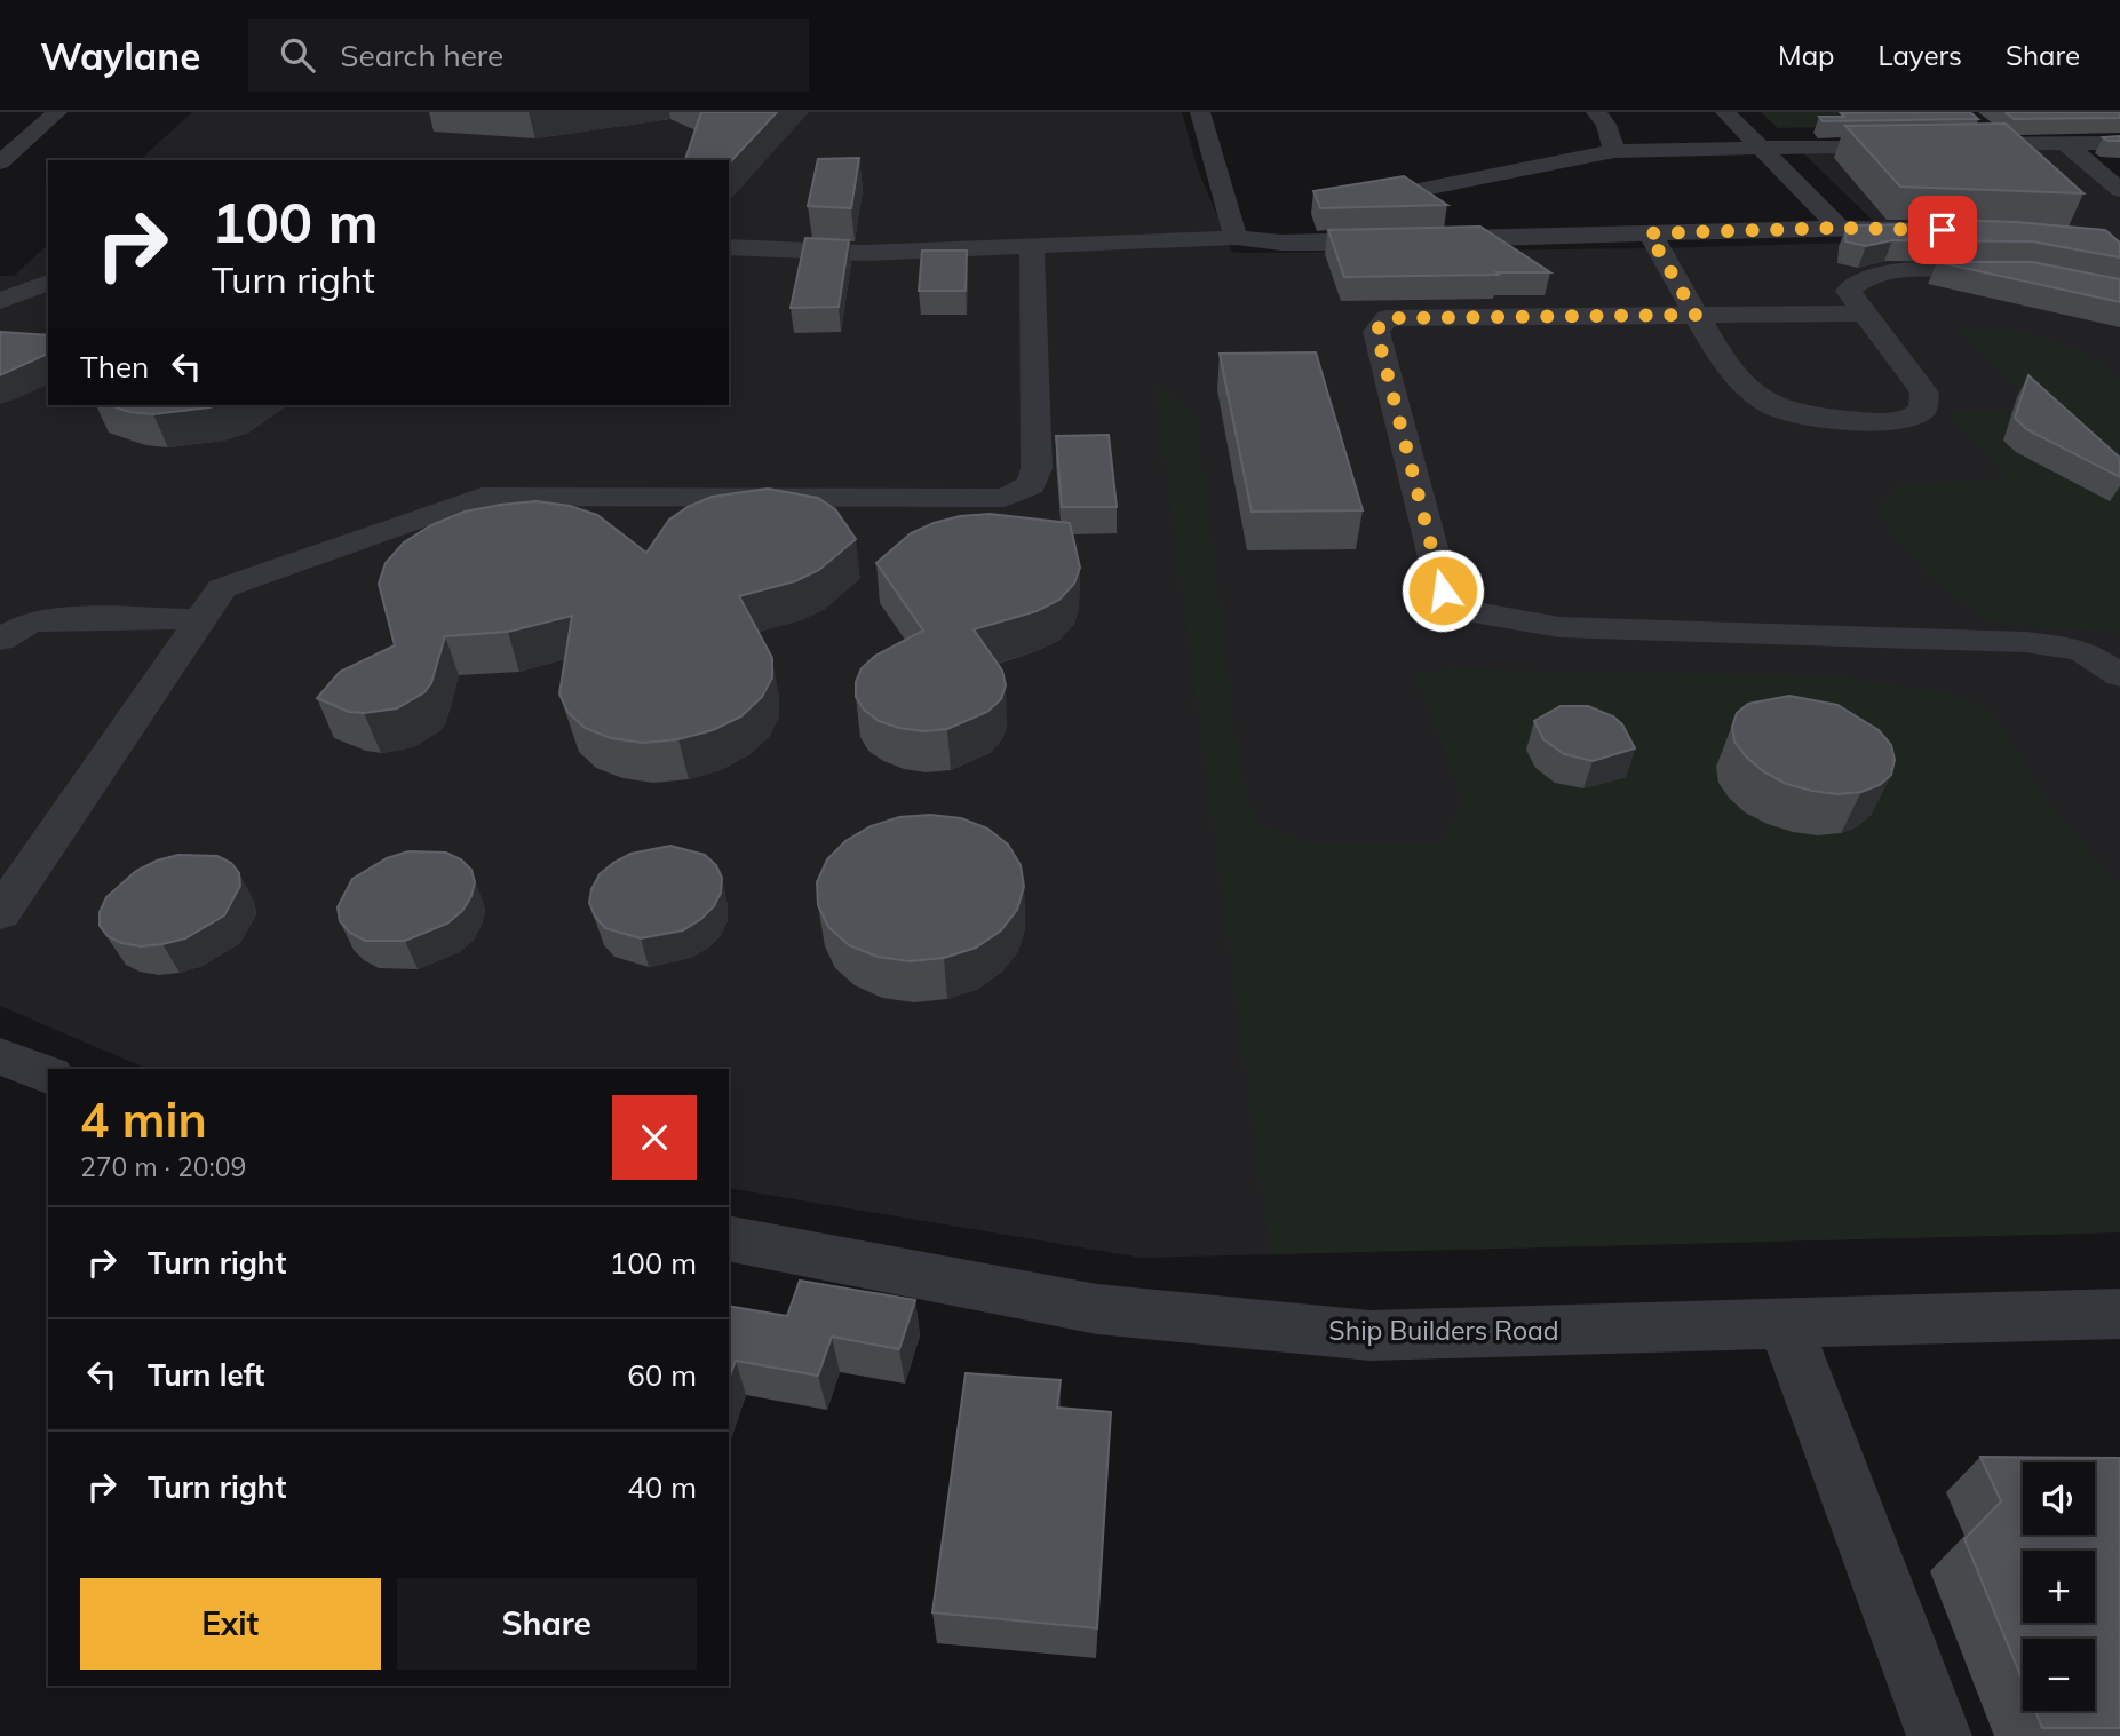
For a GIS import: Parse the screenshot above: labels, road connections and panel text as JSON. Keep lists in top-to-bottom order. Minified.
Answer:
{"streets":{"street":["Ship Builders Road"]},"page":{"header":"Waylane","search":"Search here","nav":["Map","Layers","Share"],"turn":["100 m","Turn right"],"then":"Then","heading":["4 min","270 m · 20:09"],"list":[{"name":"Turn right","value":"100 m"},{"name":"Turn left","value":"60 m"},{"name":"Turn right","value":"40 m"}],"map_buttons":["+","−"],"buttons":["Exit","Share"]}}
